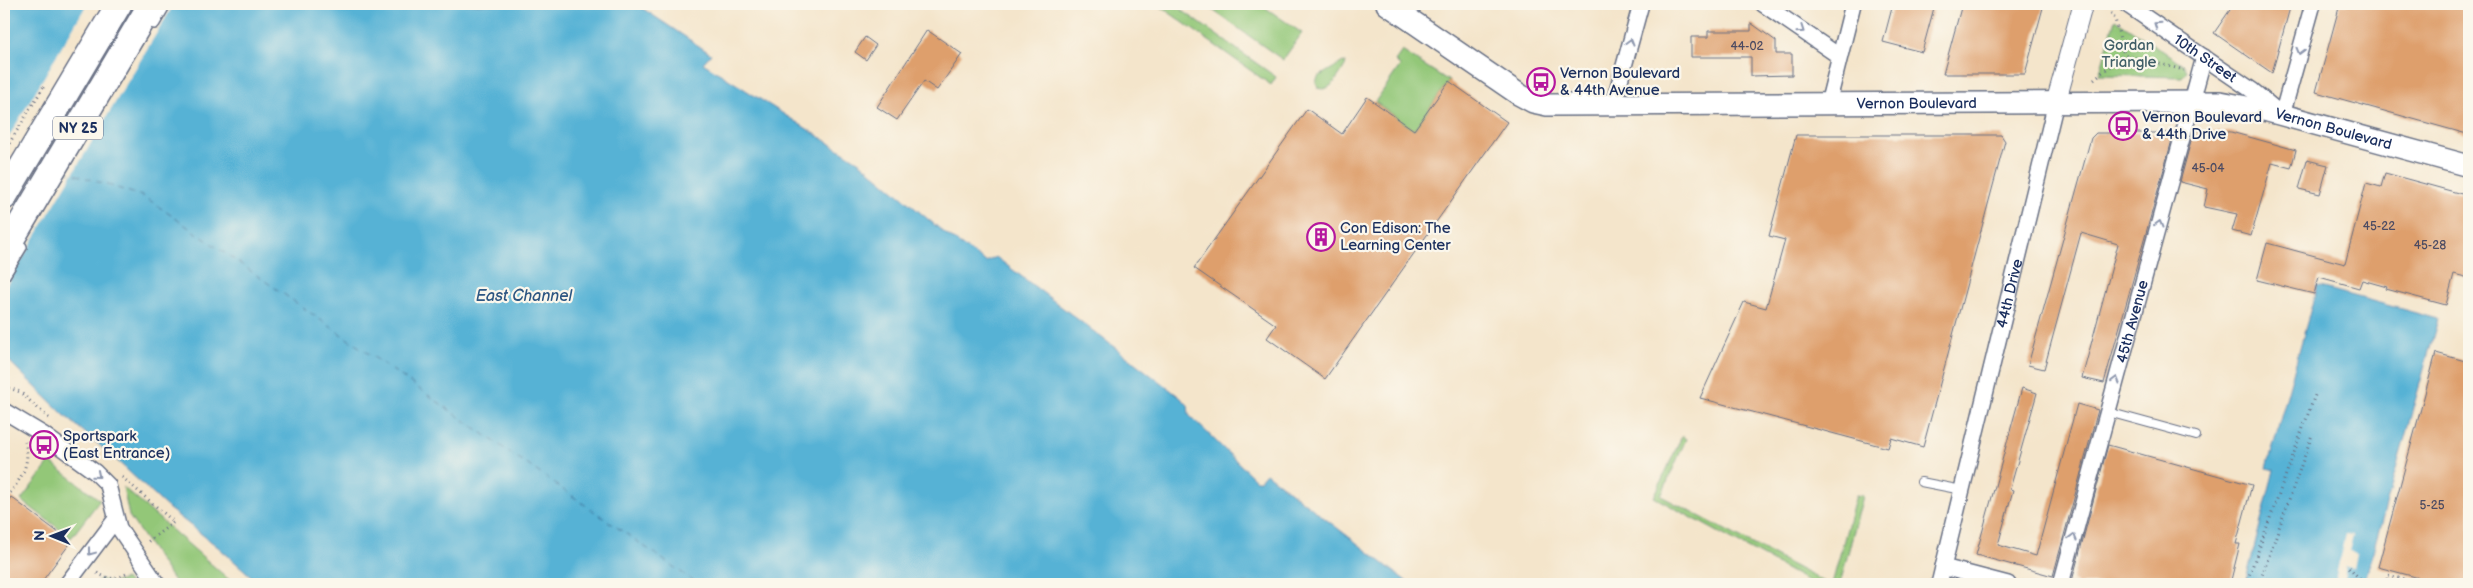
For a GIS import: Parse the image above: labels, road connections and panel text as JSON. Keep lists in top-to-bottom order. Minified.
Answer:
{"streets":{"highway":["NY 25"],"main road":["Vernon Boulevard"],"street":["10th Street","44th Drive","45th Avenue"]},"crossings":[["10th Street","Vernon Boulevard"],["10th Street","45th Avenue"],["Vernon Boulevard","44th Drive"],["Vernon Boulevard","45th Avenue"]],"one_way":["10th Street","45th Avenue"],"water":["East Channel"],"parks":["Gordan Triangle"],"places":{"bus stop":["Vernon Boulevard & 44th Avenue","Vernon Boulevard & 44th Drive","Sportspark (East Entrance)"],"building":["Con Edison: The Learning Center"]},"house_numbers":["44-02","45-04","45-22","45-28","5-25"],"north":"left"}
